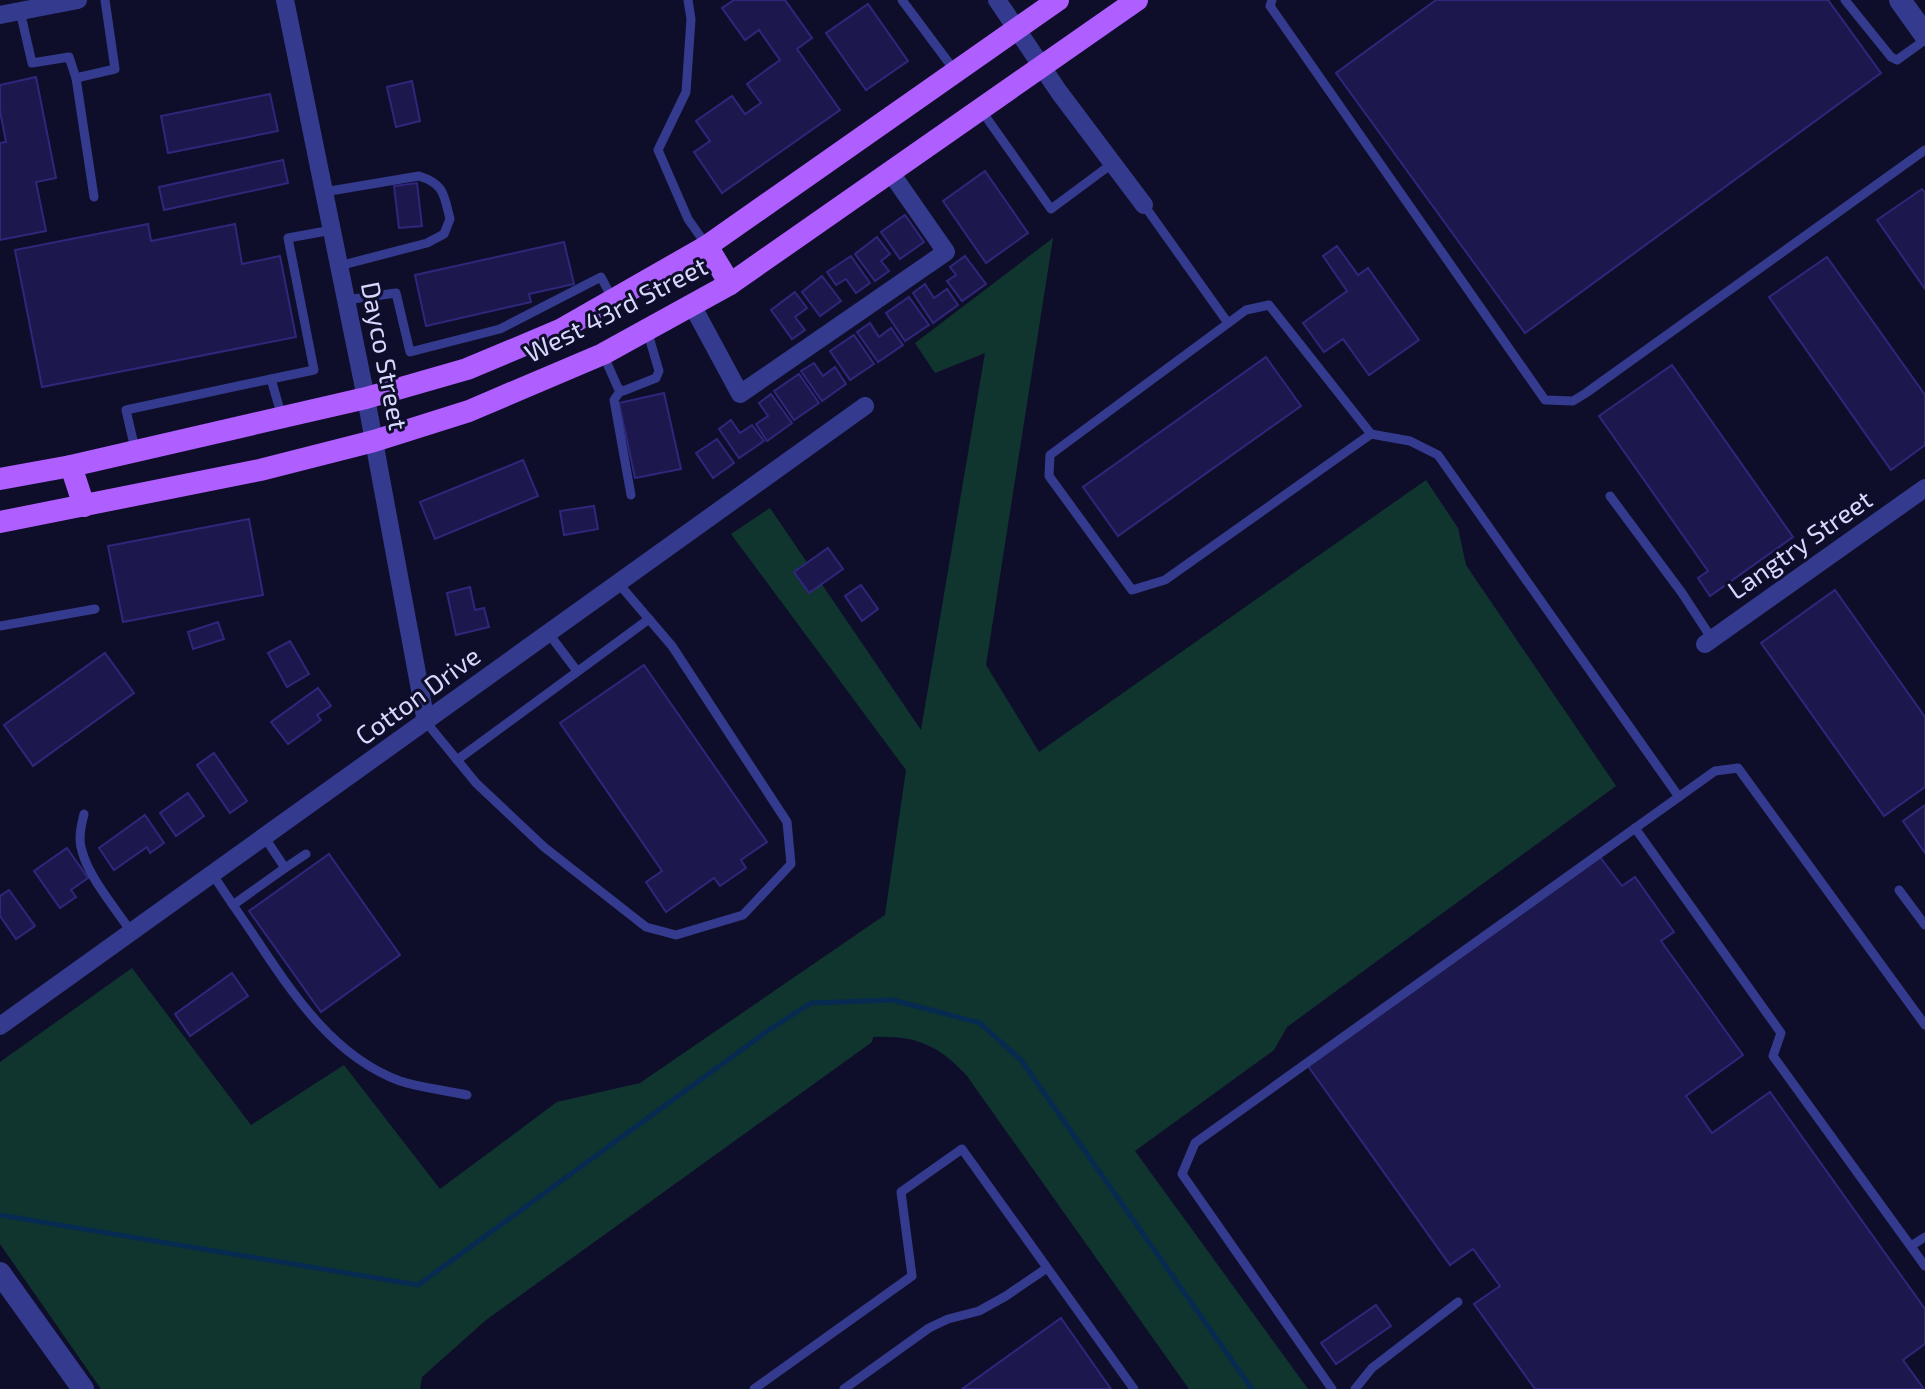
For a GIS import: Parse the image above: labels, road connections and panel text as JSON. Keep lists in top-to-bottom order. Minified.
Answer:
{"streets":{"main road":["West 43rd Street"],"street":["Dayco Street","Langtry Street","Cotton Drive"]},"crossings":[["West 43rd Street","Dayco Street"],["Dayco Street","Cotton Drive"]]}
